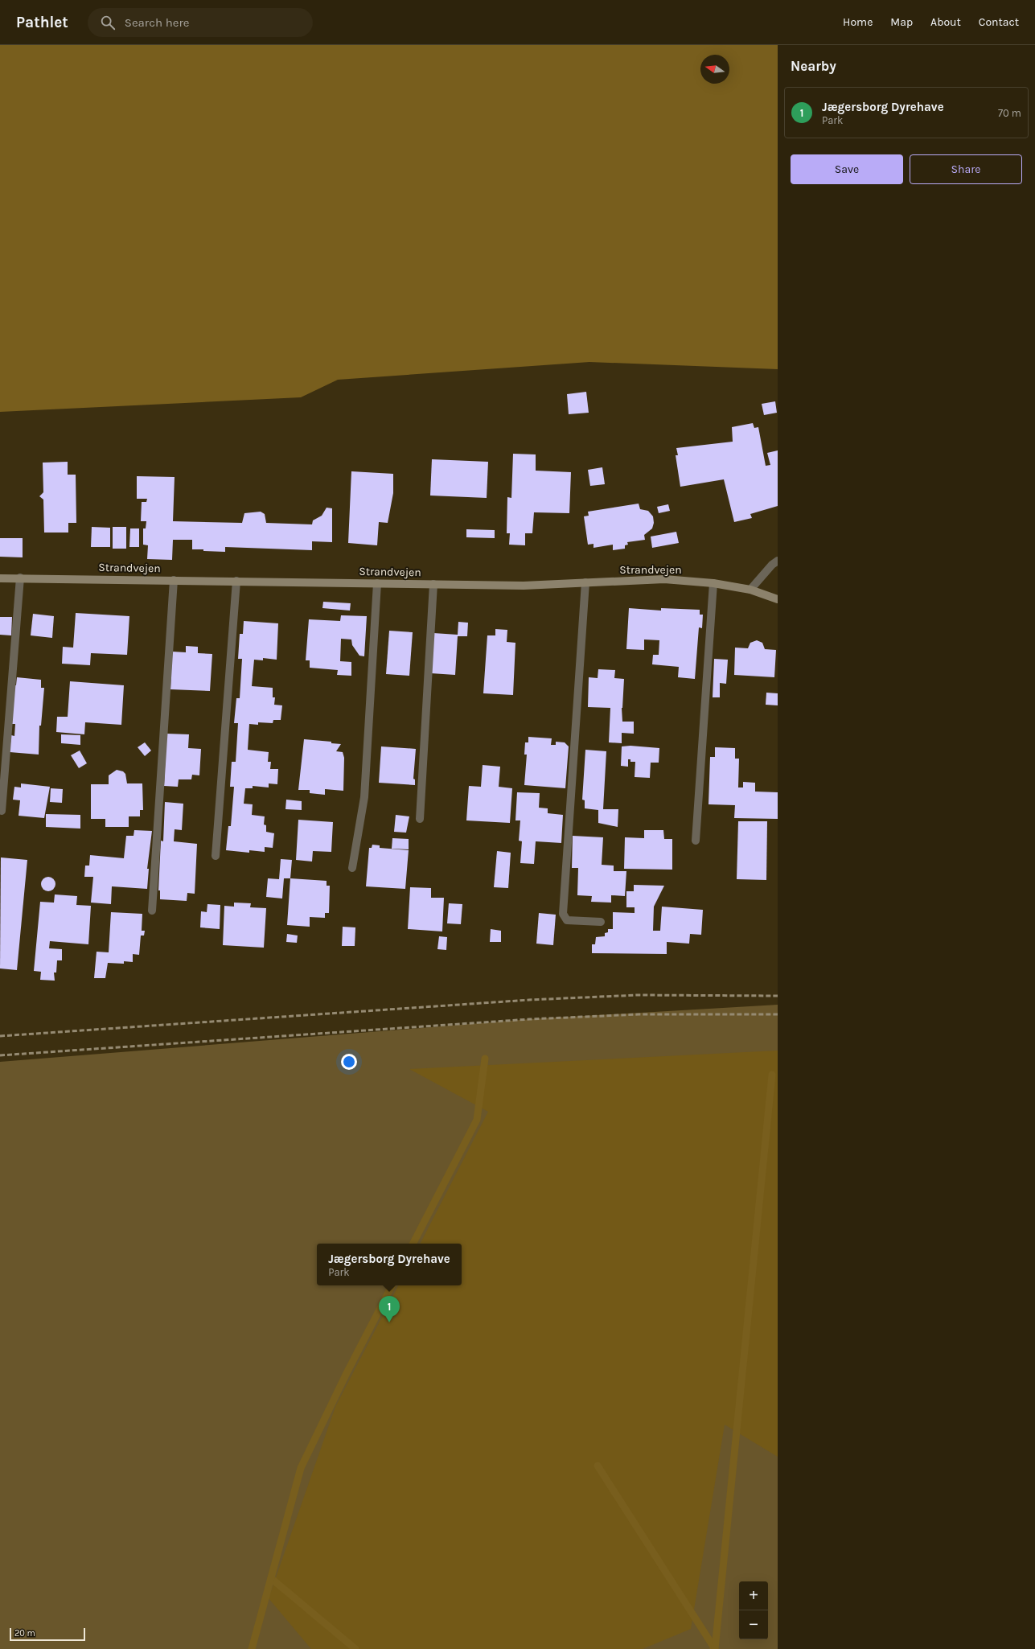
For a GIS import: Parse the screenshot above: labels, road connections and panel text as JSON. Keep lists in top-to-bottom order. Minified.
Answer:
{"streets":{"main road":["Strandvejen"]},"scale_bar":"20 m","north":"left","page":{"header":"Pathlet","search":"Search here","nav":["Home","Map","About","Contact"],"heading":"Nearby","list":[{"mark":"1","name":"Jægersborg Dyrehave","note":"Park","value":"70 m"}],"buttons":["Save","Share"],"popup":["Jægersborg Dyrehave","Park"],"pins":"1","map_buttons":["+","−"],"scale":"20 m"}}
